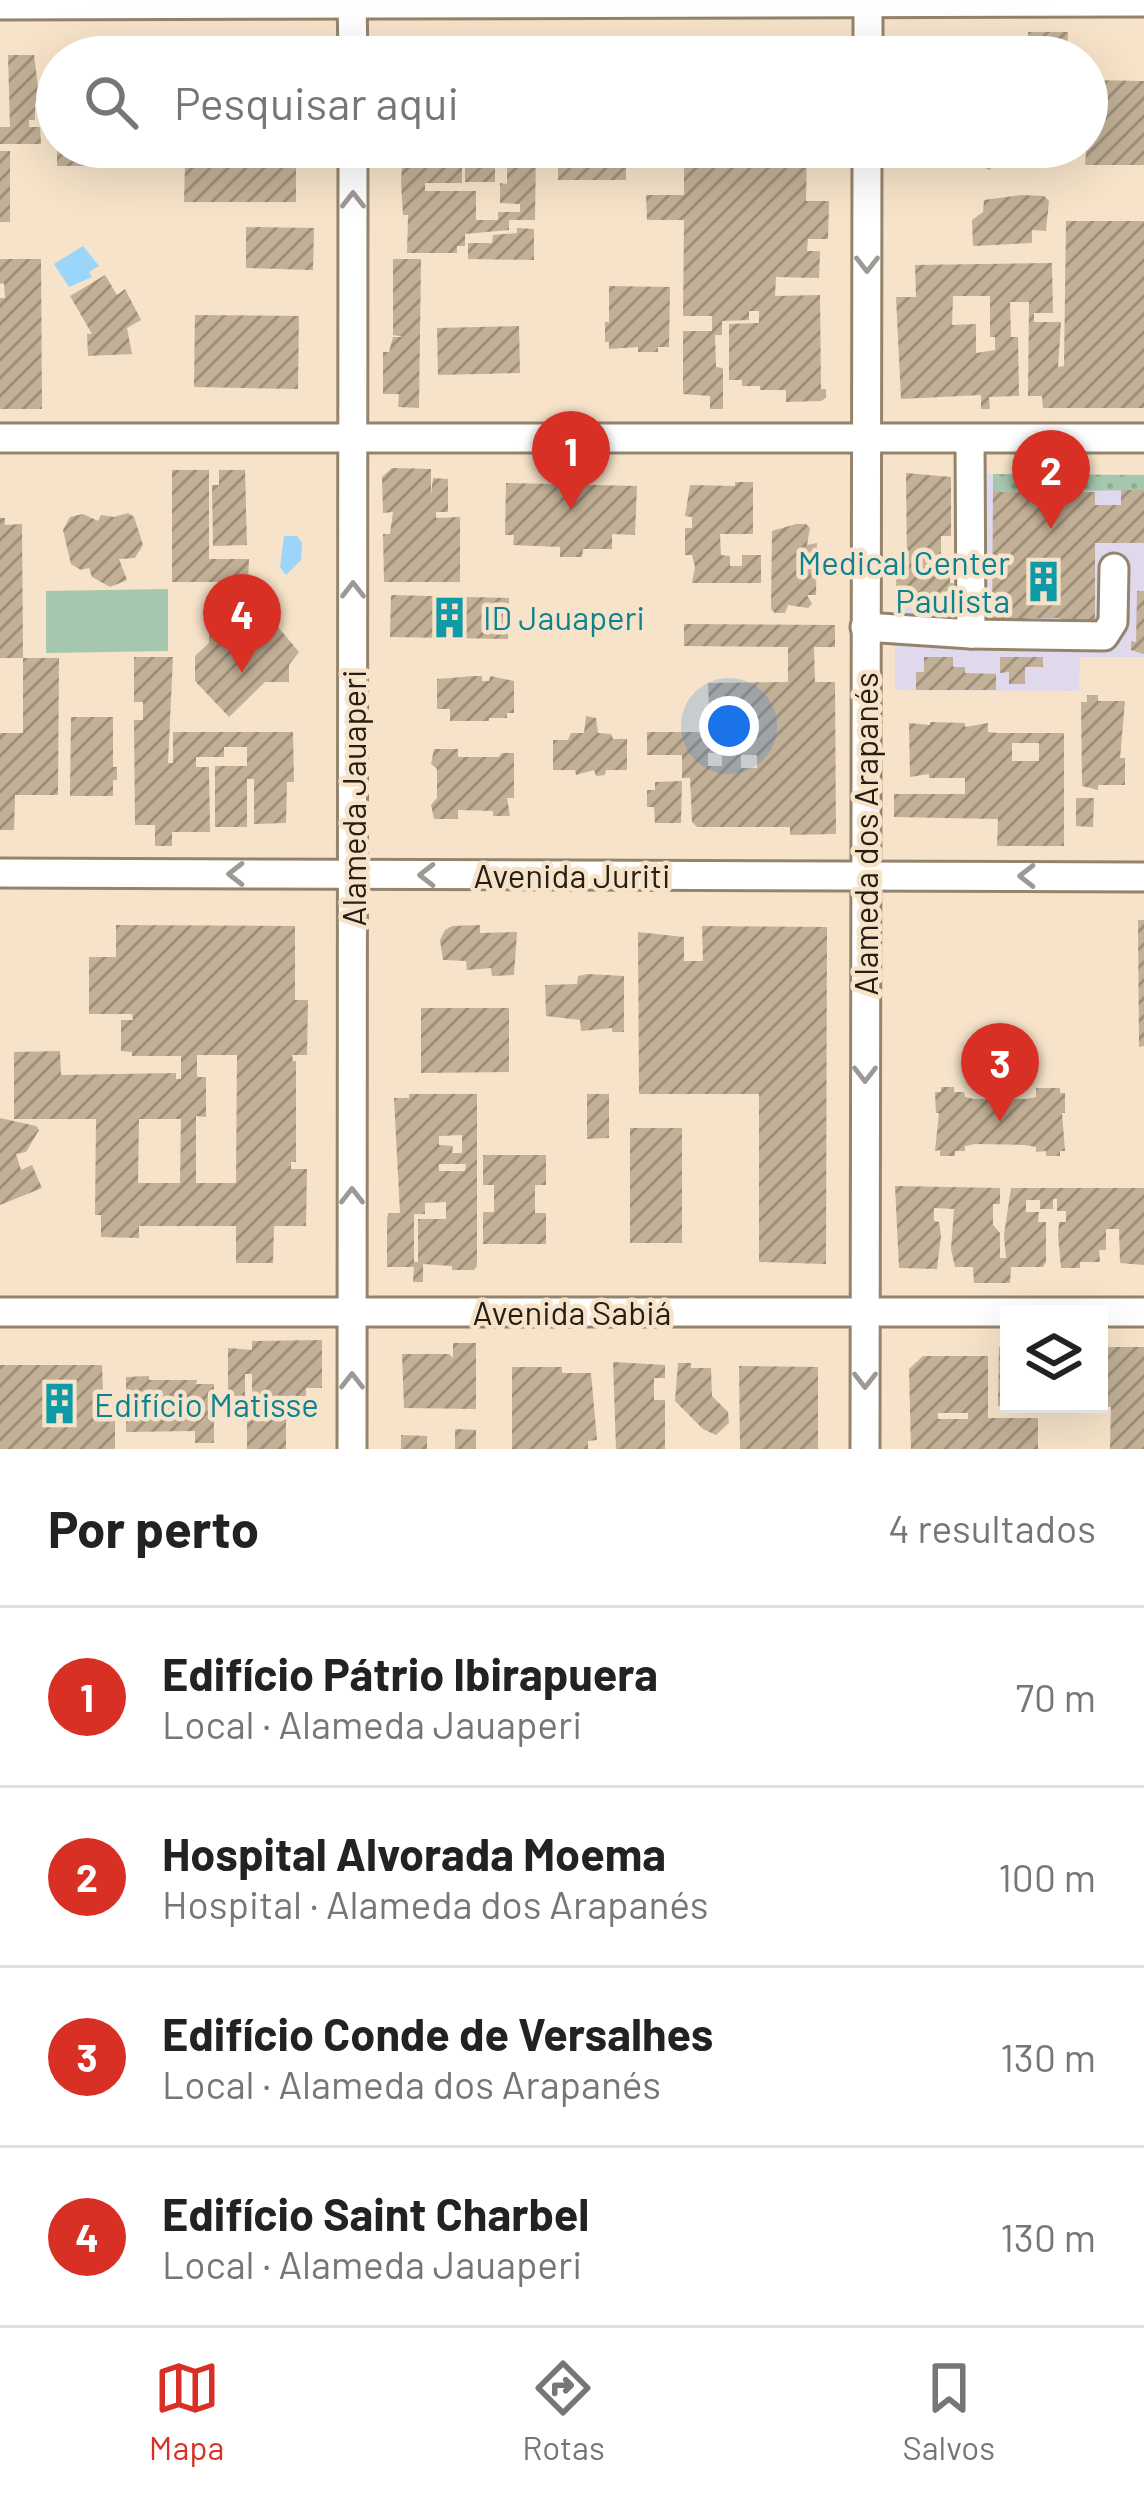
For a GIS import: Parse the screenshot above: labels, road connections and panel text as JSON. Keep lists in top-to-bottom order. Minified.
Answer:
{"streets":{"street":["Alameda Jauaperi","Alameda dos Arapanés","Avenida Juriti","Avenida Sabiá"]},"crossings":[["Alameda Jauaperi","Avenida Juriti"],["Alameda Jauaperi","Avenida Sabiá"],["Alameda dos Arapanés","Avenida Juriti"],["Alameda dos Arapanés","Avenida Sabiá"]],"one_way":["Alameda Jauaperi","Alameda dos Arapanés","Avenida Juriti"],"places":{"building":["Medical Center Paulista","ID Jauaperi","Edifício Matisse"]},"page":{"search":"Pesquisar aqui","pins":["1","2","4","3"],"heading":["Por perto","4 resultados"],"list":[{"mark":"1","name":"Edifício Pátrio Ibirapuera","note":"Local · Alameda Jauaperi","value":"70 m"},{"mark":"2","name":"Hospital Alvorada Moema","note":"Hospital · Alameda dos Arapanés","value":"100 m"},{"mark":"3","name":"Edifício Conde de Versalhes","note":"Local · Alameda dos Arapanés","value":"130 m"},{"mark":"4","name":"Edifício Saint Charbel","note":"Local · Alameda Jauaperi","value":"130 m"}],"nav":["Mapa","Rotas","Salvos"]}}
